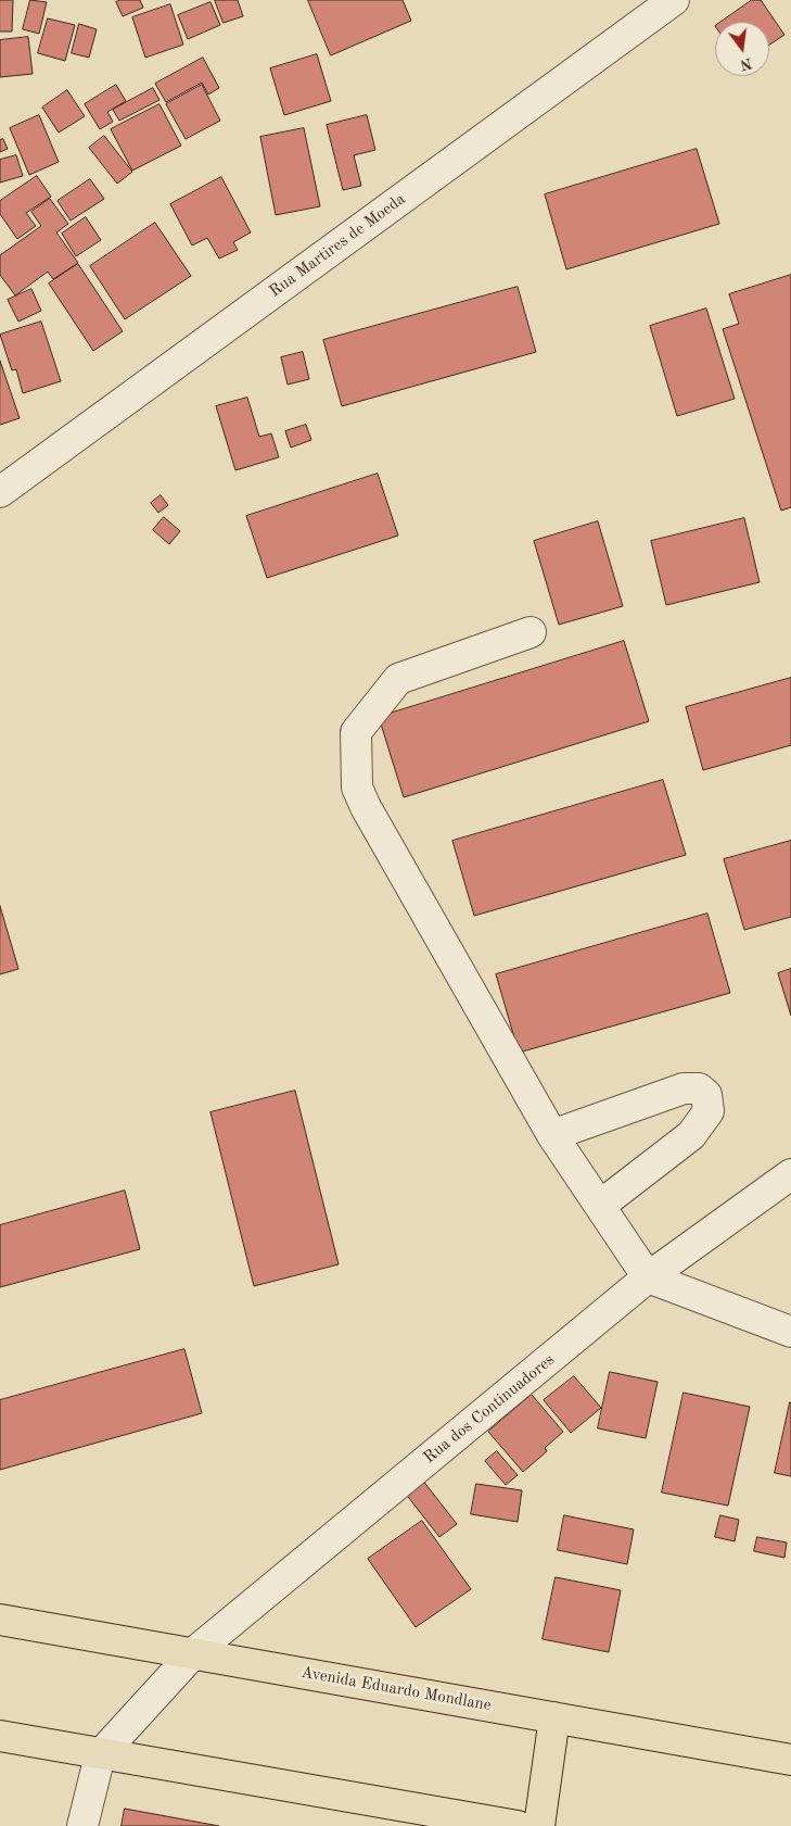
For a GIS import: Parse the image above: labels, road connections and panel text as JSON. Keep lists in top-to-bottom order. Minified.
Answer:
{"streets":{"main road":["Avenida Eduardo Mondlane"],"street":["Rua Martires de Moeda","Rua dos Continuadores"]},"crossings":[["Rua dos Continuadores","Avenida Eduardo Mondlane"]],"north":"bottom"}
